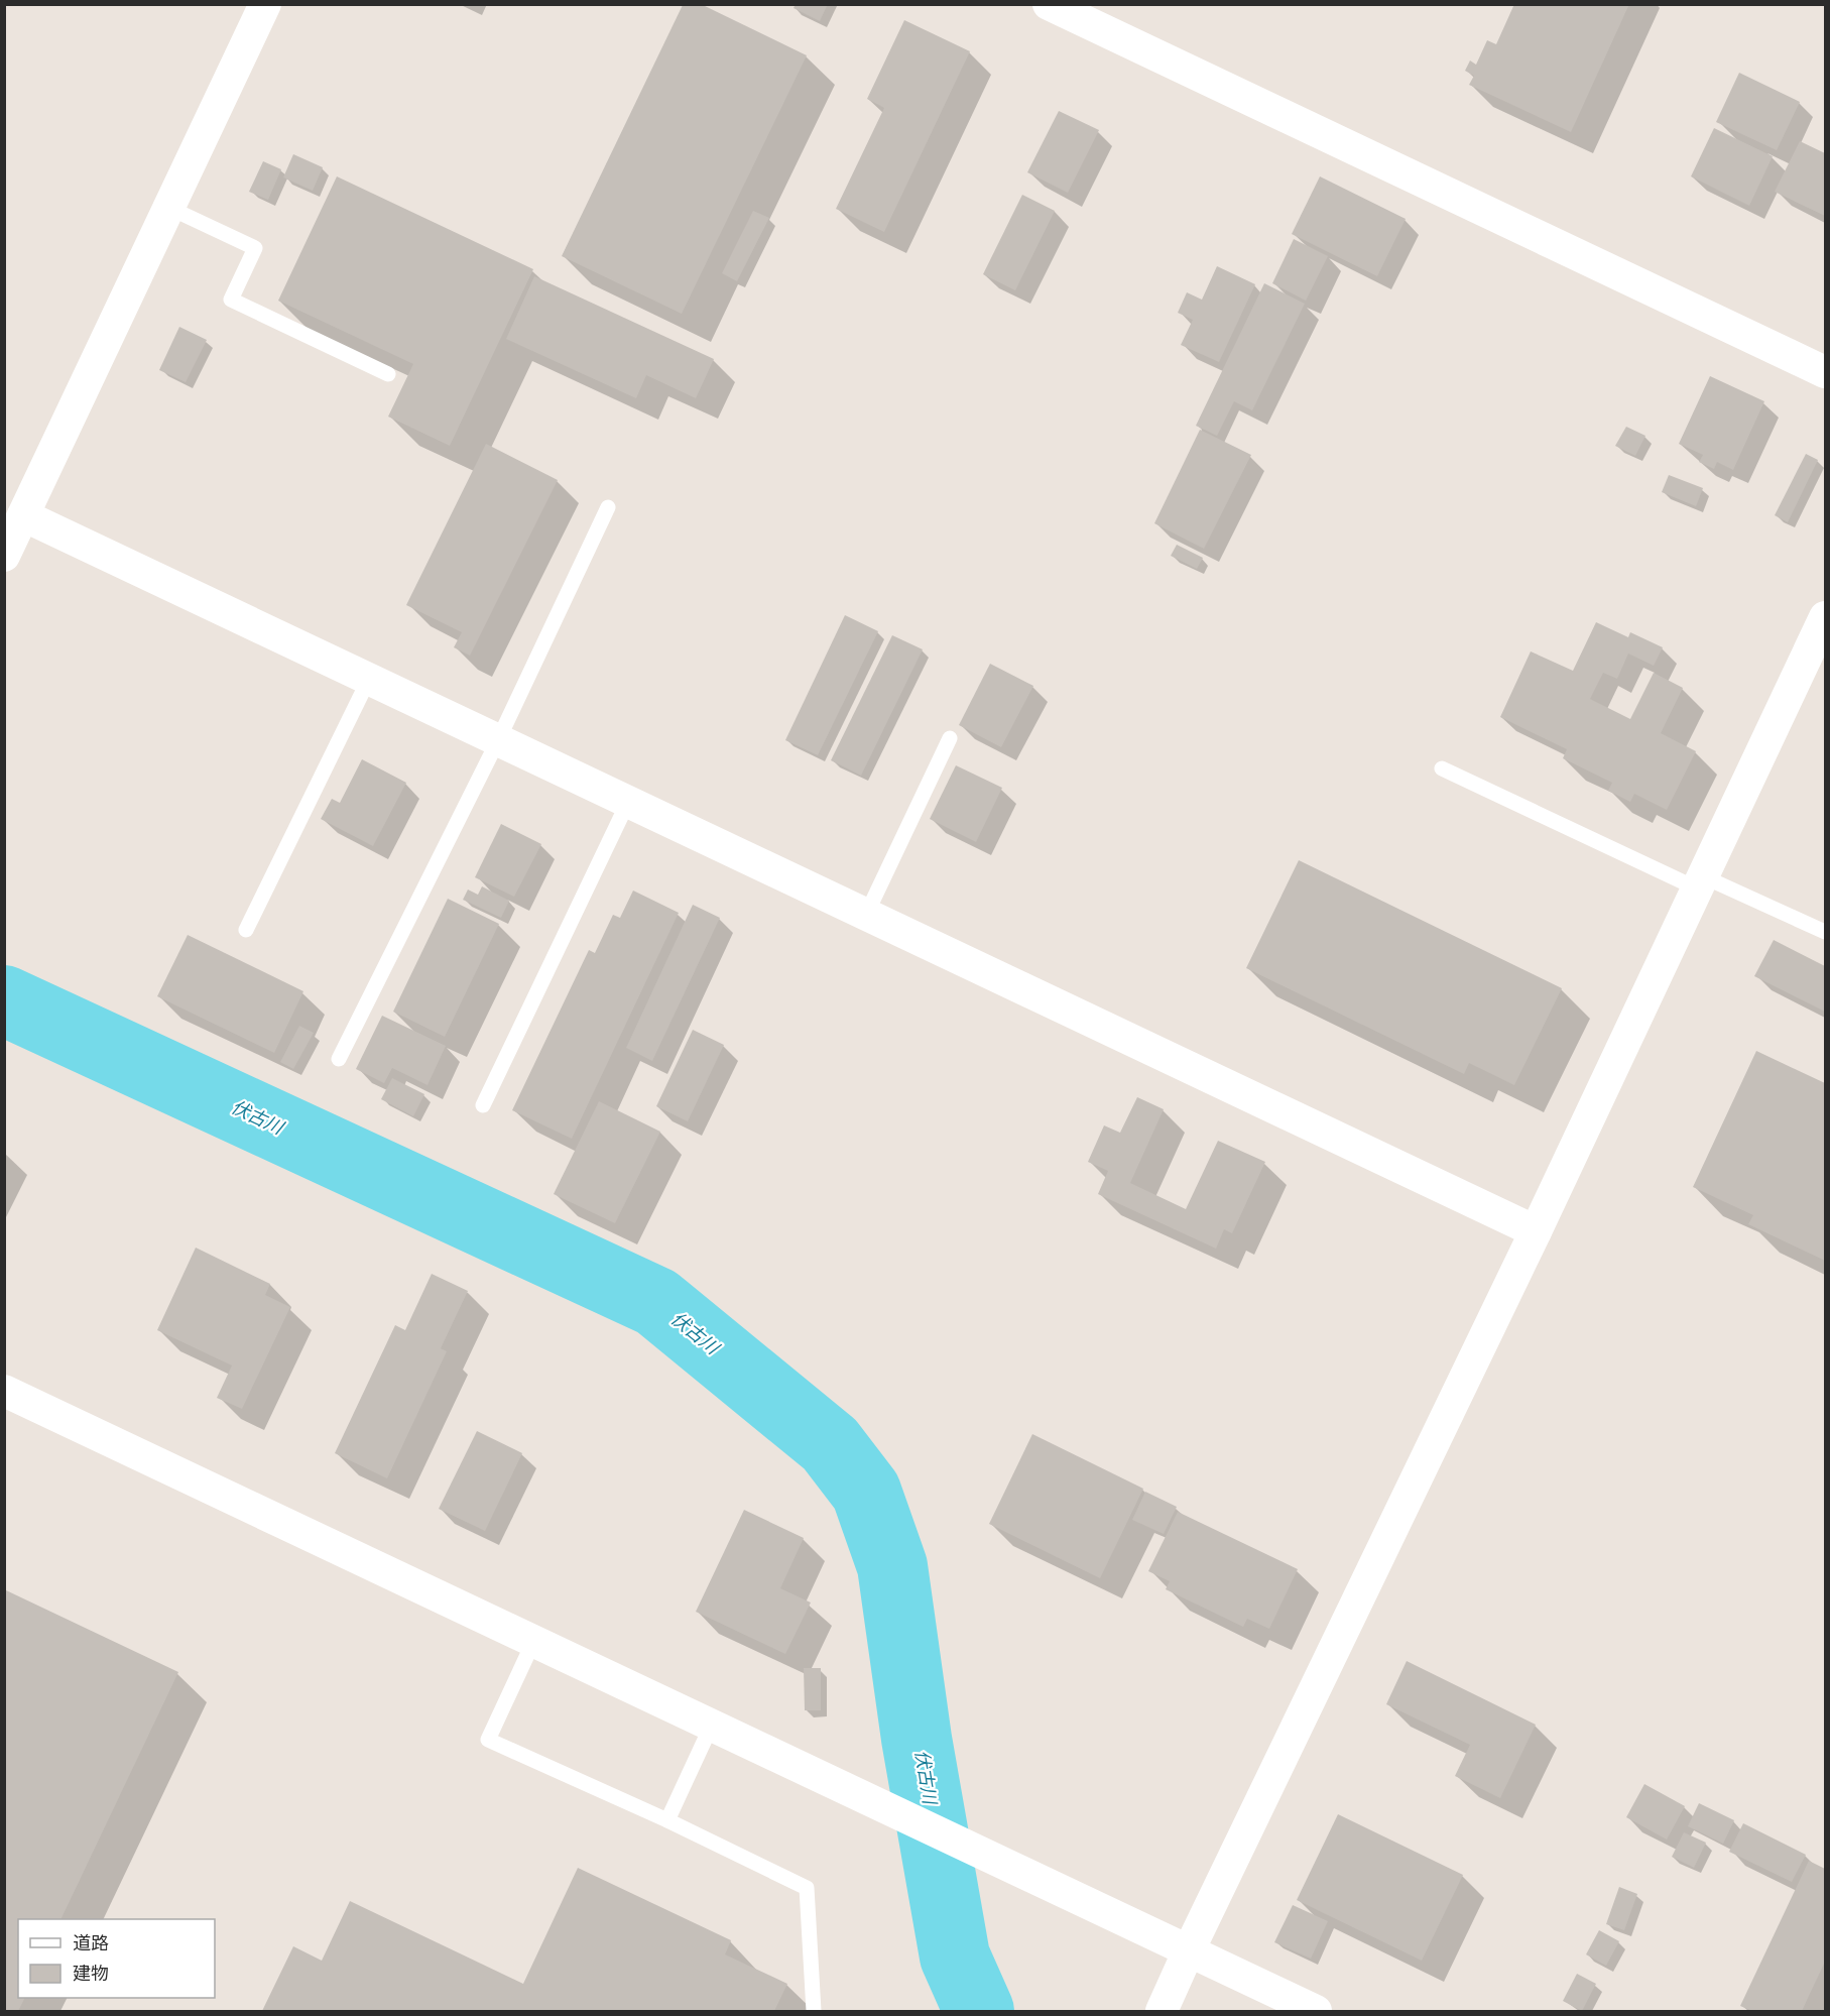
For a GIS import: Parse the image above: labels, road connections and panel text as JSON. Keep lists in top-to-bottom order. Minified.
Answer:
{"water":["伏古川"],"legend":["道路","建物"]}
